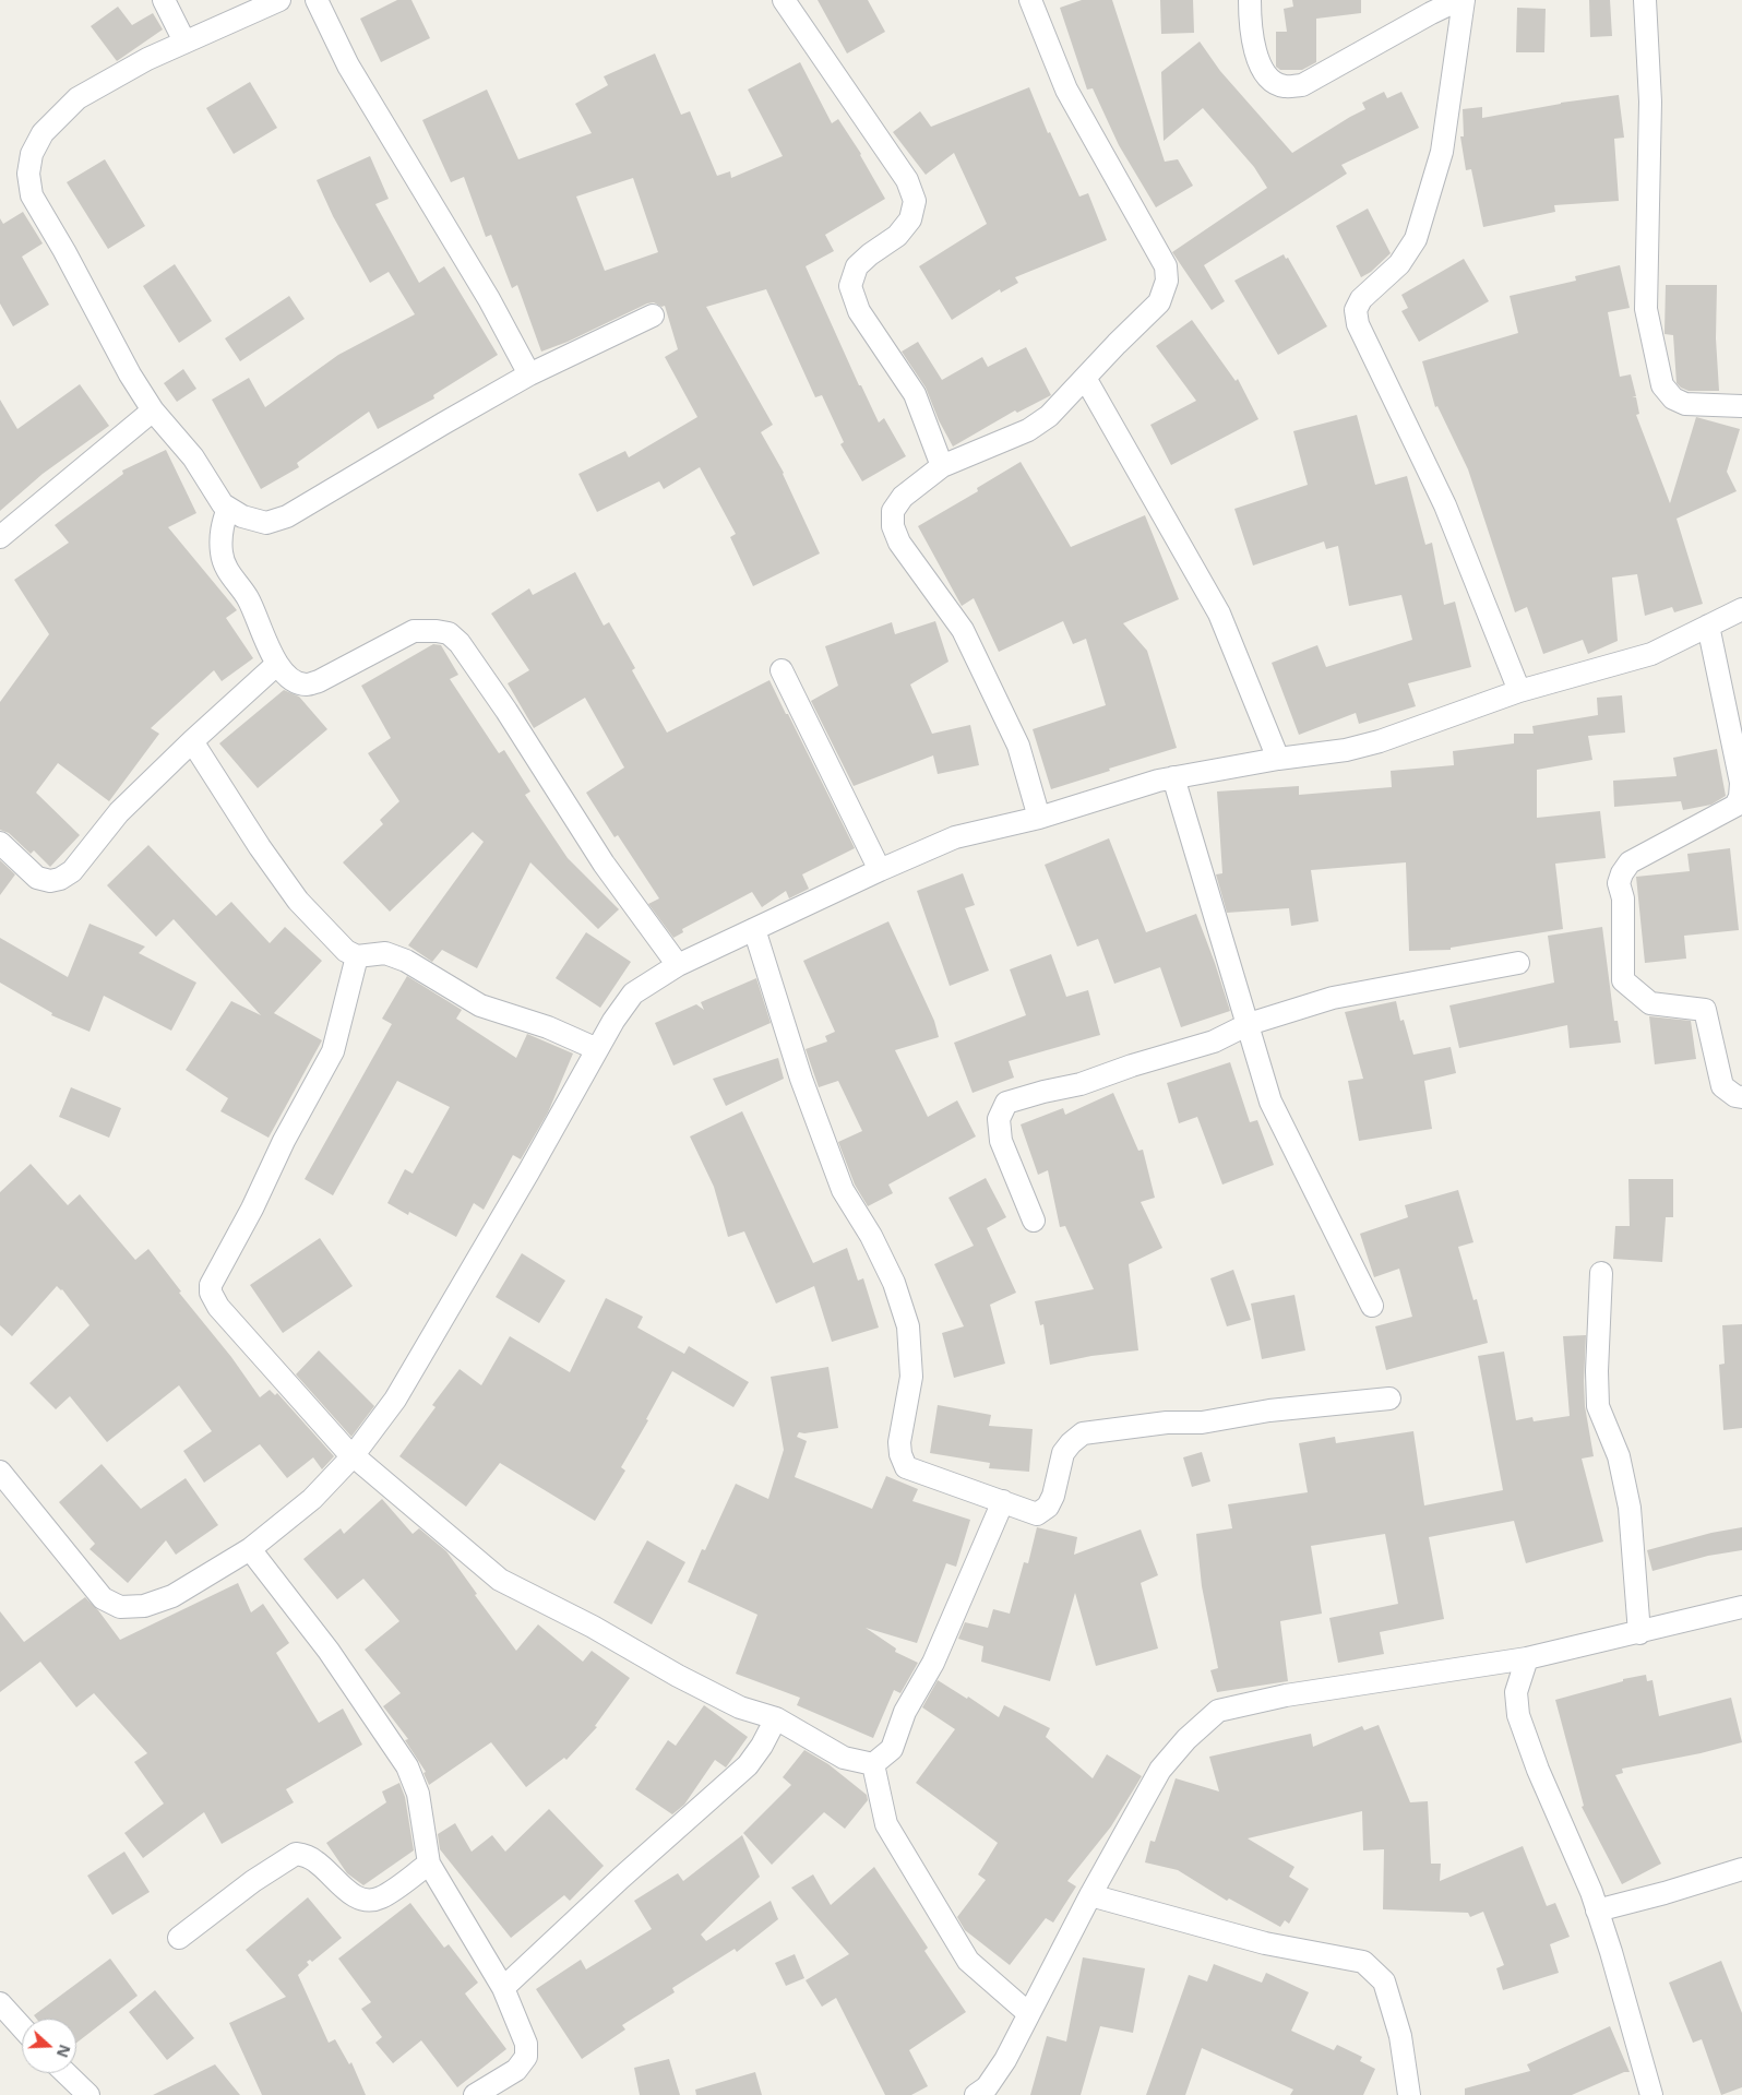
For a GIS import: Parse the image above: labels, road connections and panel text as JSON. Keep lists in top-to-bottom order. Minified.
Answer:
{"north":"right"}
